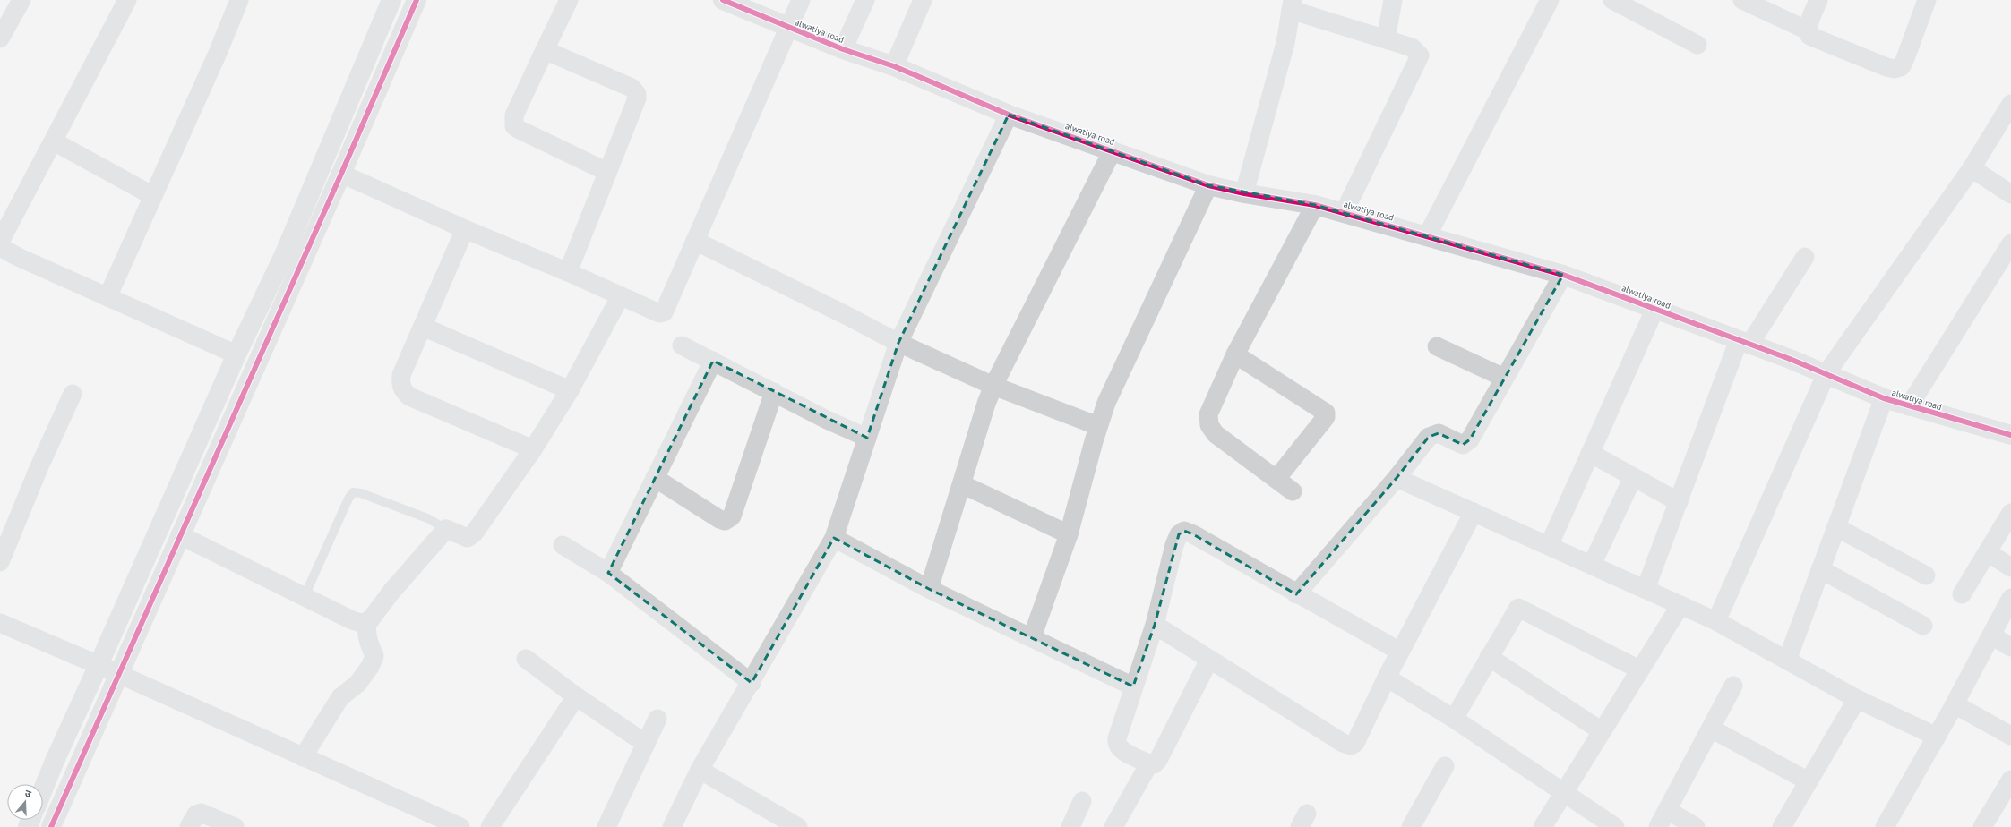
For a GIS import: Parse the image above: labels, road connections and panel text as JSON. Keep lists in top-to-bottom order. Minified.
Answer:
{"streets":{"street":["alwatiya road"]},"north":"top"}
